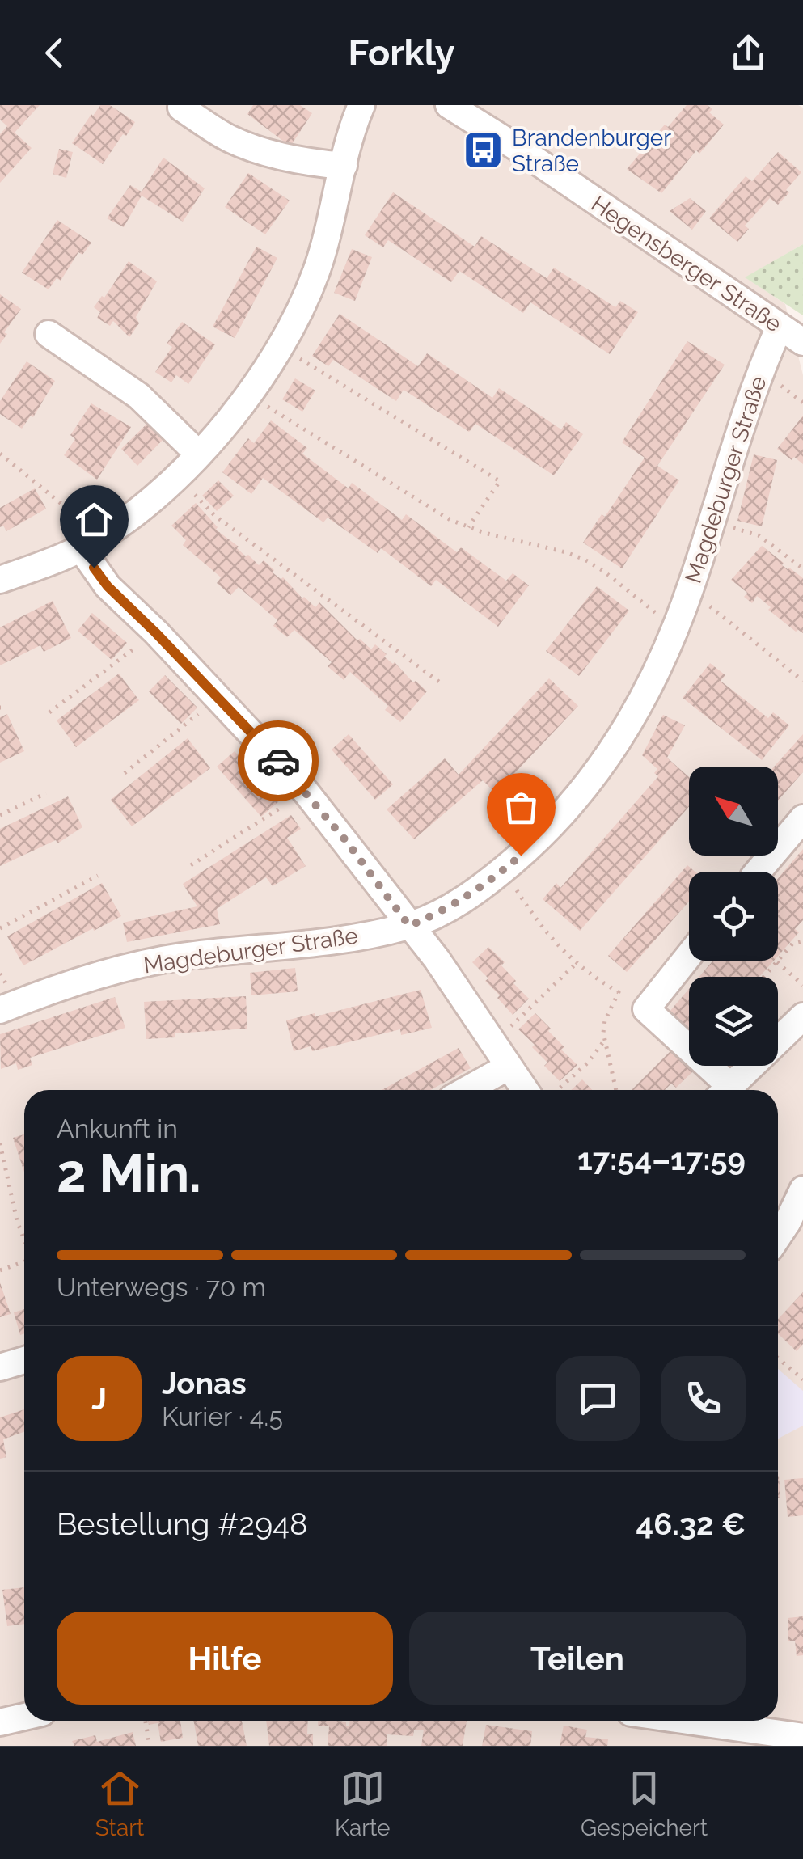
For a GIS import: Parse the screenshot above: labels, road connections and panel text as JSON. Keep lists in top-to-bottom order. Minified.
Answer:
{"streets":{"street":["Hegensberger Straße","Magdeburger Straße"]},"crossings":[["Hegensberger Straße","Magdeburger Straße"]],"places":{"bus stop":["Brandenburger Straße"]},"north":"top left","page":{"header":"Forkly","heading":["2 Min.","Ankunft in","17:54–17:59"],"panel":["Jonas","Kurier · 4.5","Bestellung #2948","46.32 €"],"bar":"Unterwegs · 70 m","round":"J","buttons":["Hilfe","Teilen"],"tabs":["Start","Karte","Gespeichert"]}}
